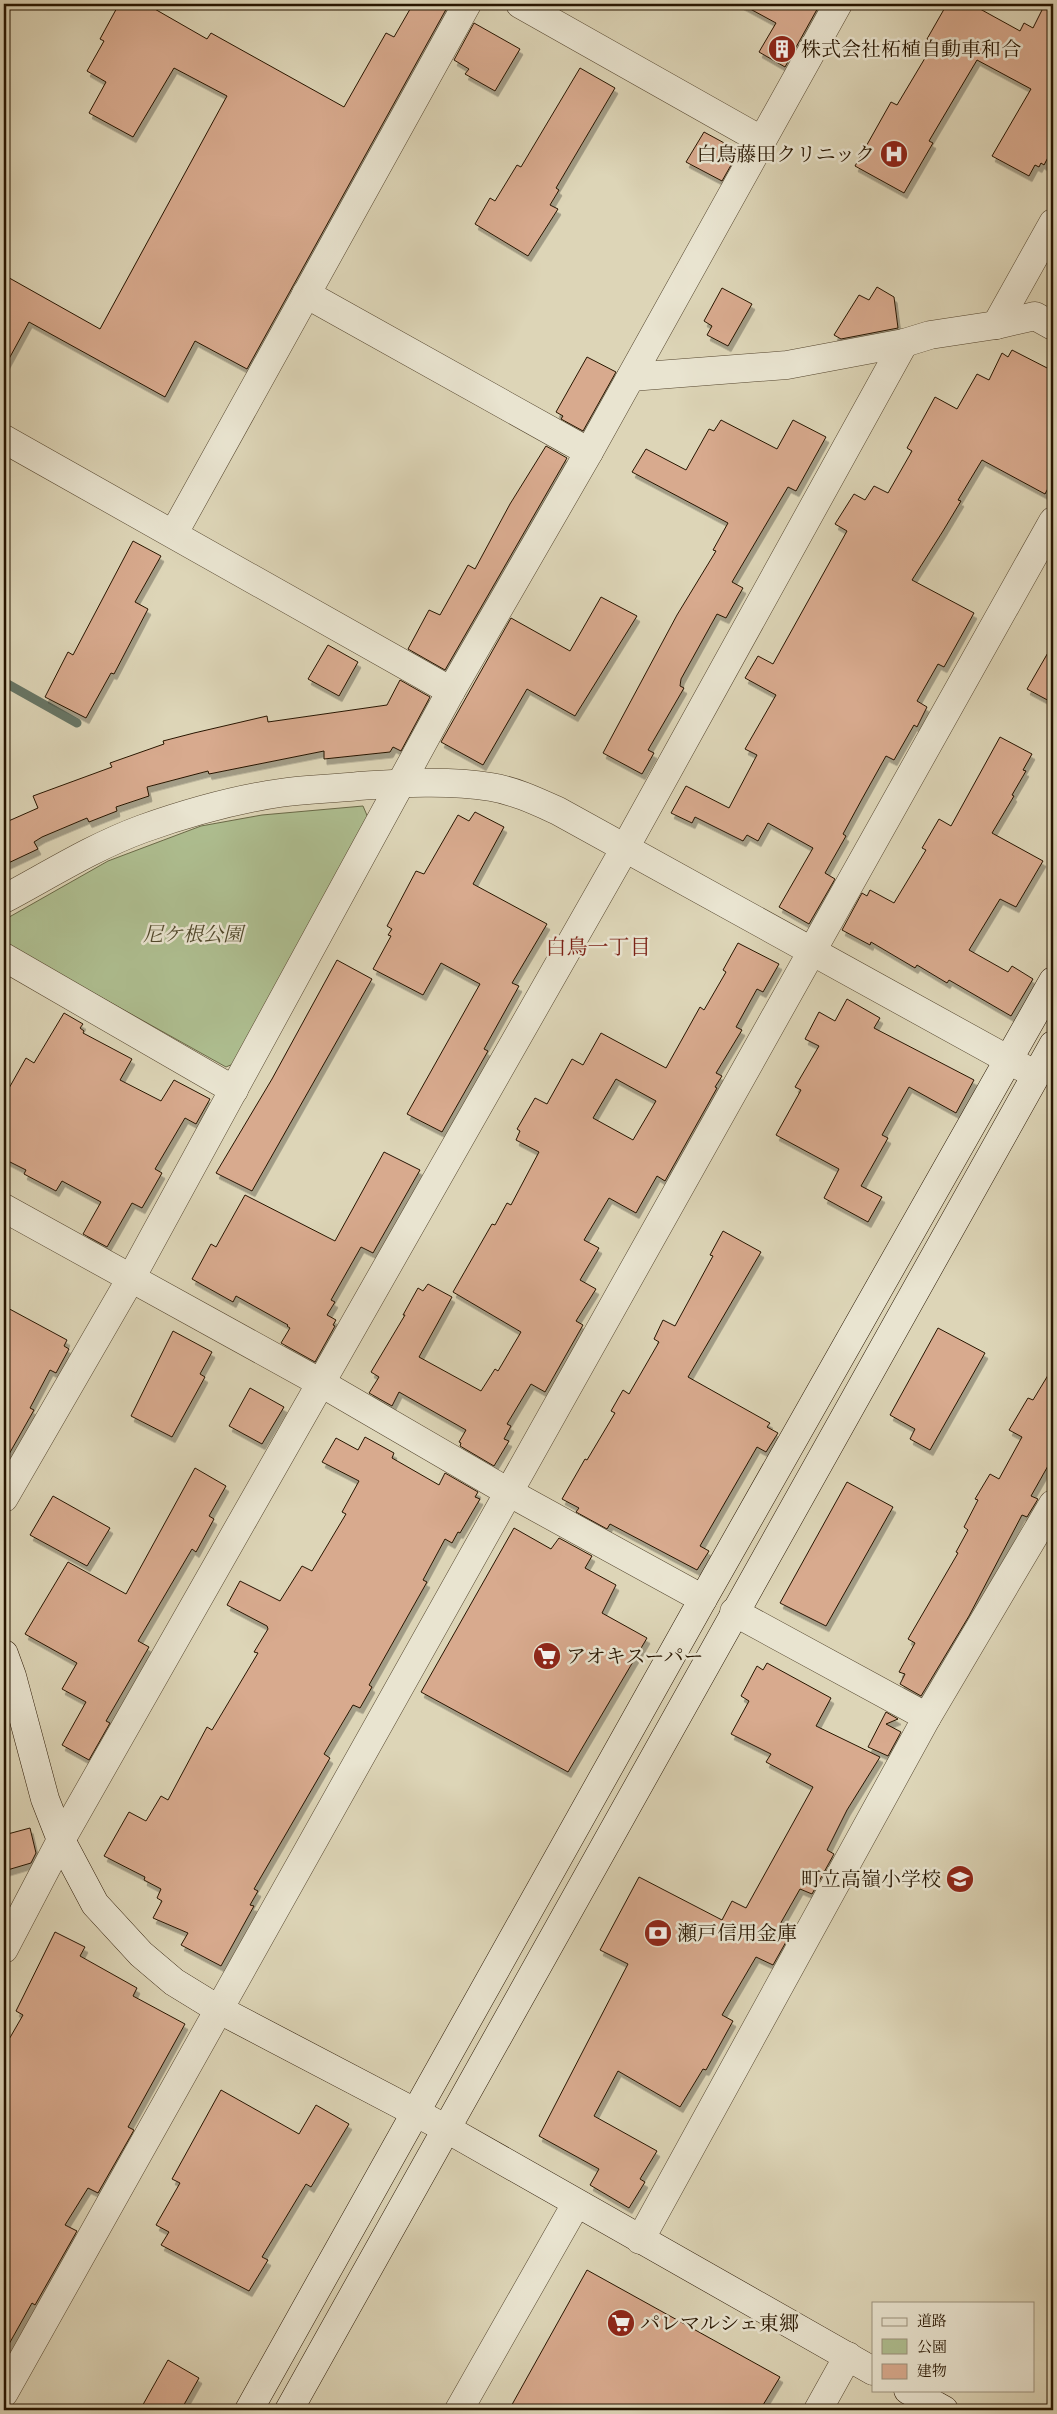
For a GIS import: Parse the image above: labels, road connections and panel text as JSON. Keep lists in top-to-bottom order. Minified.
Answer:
{"districts":["白鳥一丁目"],"parks":["尼ケ根公園"],"places":{"building":["株式会社柘植自動車和合"],"hospital":["白鳥藤田クリニック"],"supermarket":["アオキスーパー","パレマルシェ東郷"],"school or university":["町立高嶺小学校"],"bank":["瀬戸信用金庫"]},"legend":["道路","公園","建物"]}
